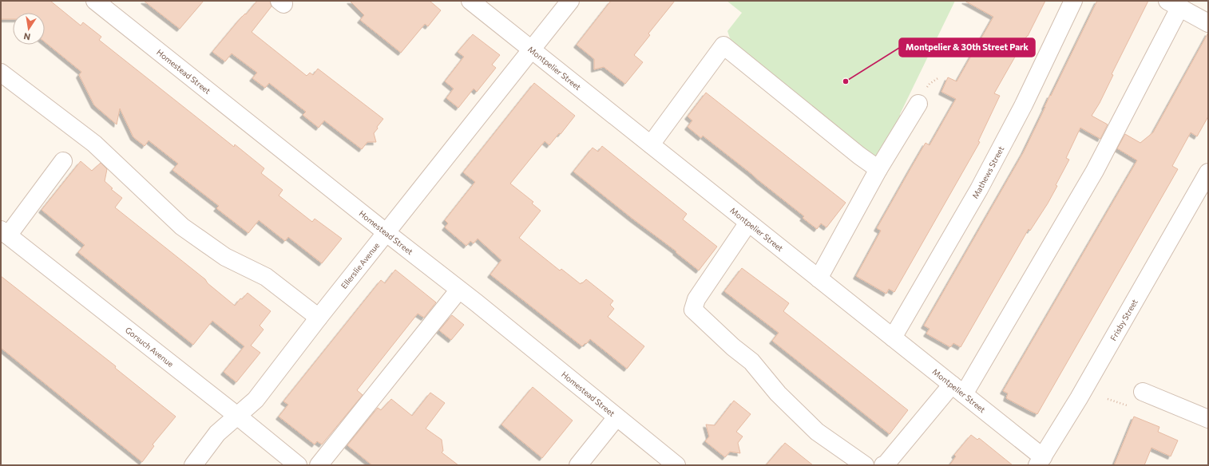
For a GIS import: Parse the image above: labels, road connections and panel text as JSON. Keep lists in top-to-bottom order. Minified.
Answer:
{"streets":{"street":["Montpelier Street","Homestead Street","Mathews Street","Ellerslie Avenue","Frisby Street","Gorsuch Avenue"]},"crossings":[["Montpelier Street","Mathews Street"],["Montpelier Street","Ellerslie Avenue"],["Montpelier Street","Frisby Street"],["Homestead Street","Ellerslie Avenue"],["Ellerslie Avenue","Gorsuch Avenue"]],"places":["Montpelier & 30th Street Park"],"north":"bottom"}
